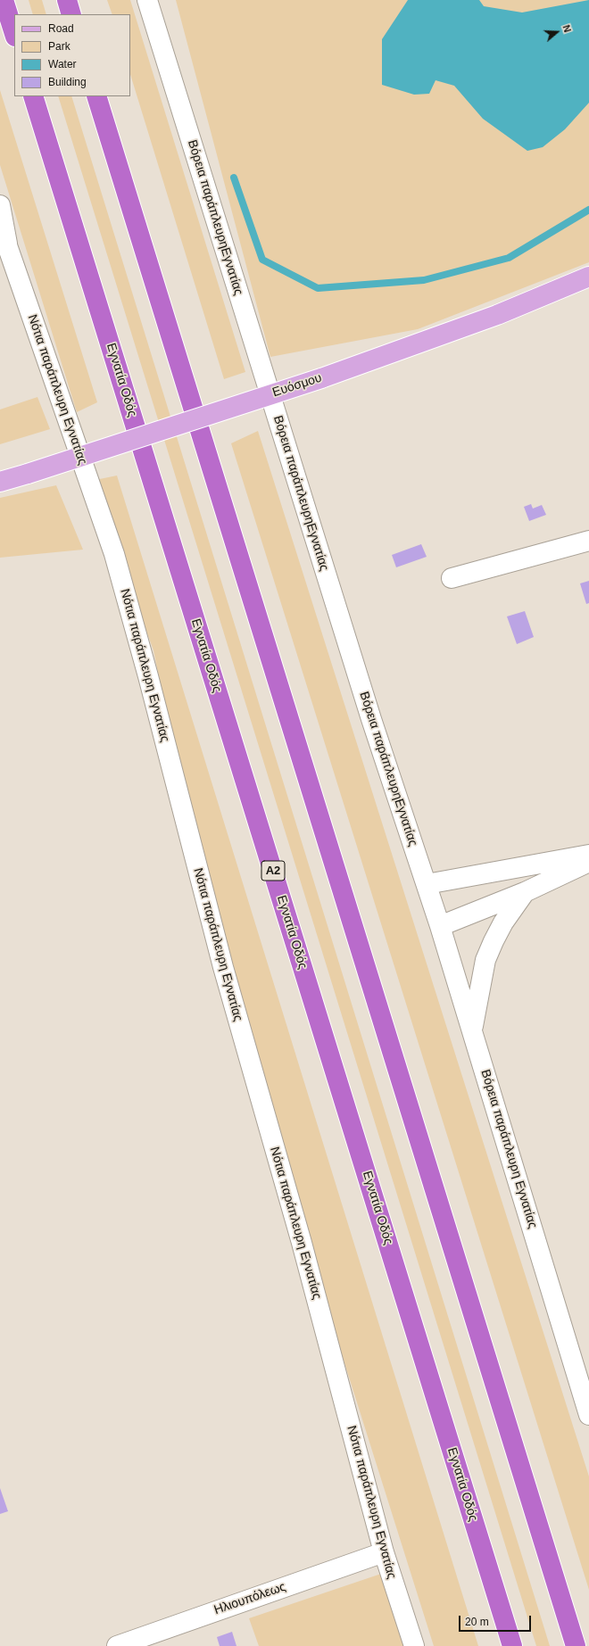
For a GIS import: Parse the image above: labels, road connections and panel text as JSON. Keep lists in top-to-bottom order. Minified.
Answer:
{"streets":{"highway":["Εγνατία Οδός","Α2"],"main road":["Ευόσμου"],"street":["Βόρεια παράπλευρηΕγνατίας","Νότια παράπλευρη Εγνατίας","Βόρεια παράπλευρη Εγνατίας","Ηλιουπόλεως"]},"crossings":[["Βόρεια παράπλευρηΕγνατίας","Βόρεια παράπλευρη Εγνατίας"],["Νότια παράπλευρη Εγνατίας","Ηλιουπόλεως"]],"legend":["Road","Park","Water","Building"],"scale_bar":"20 m","north":"right"}
